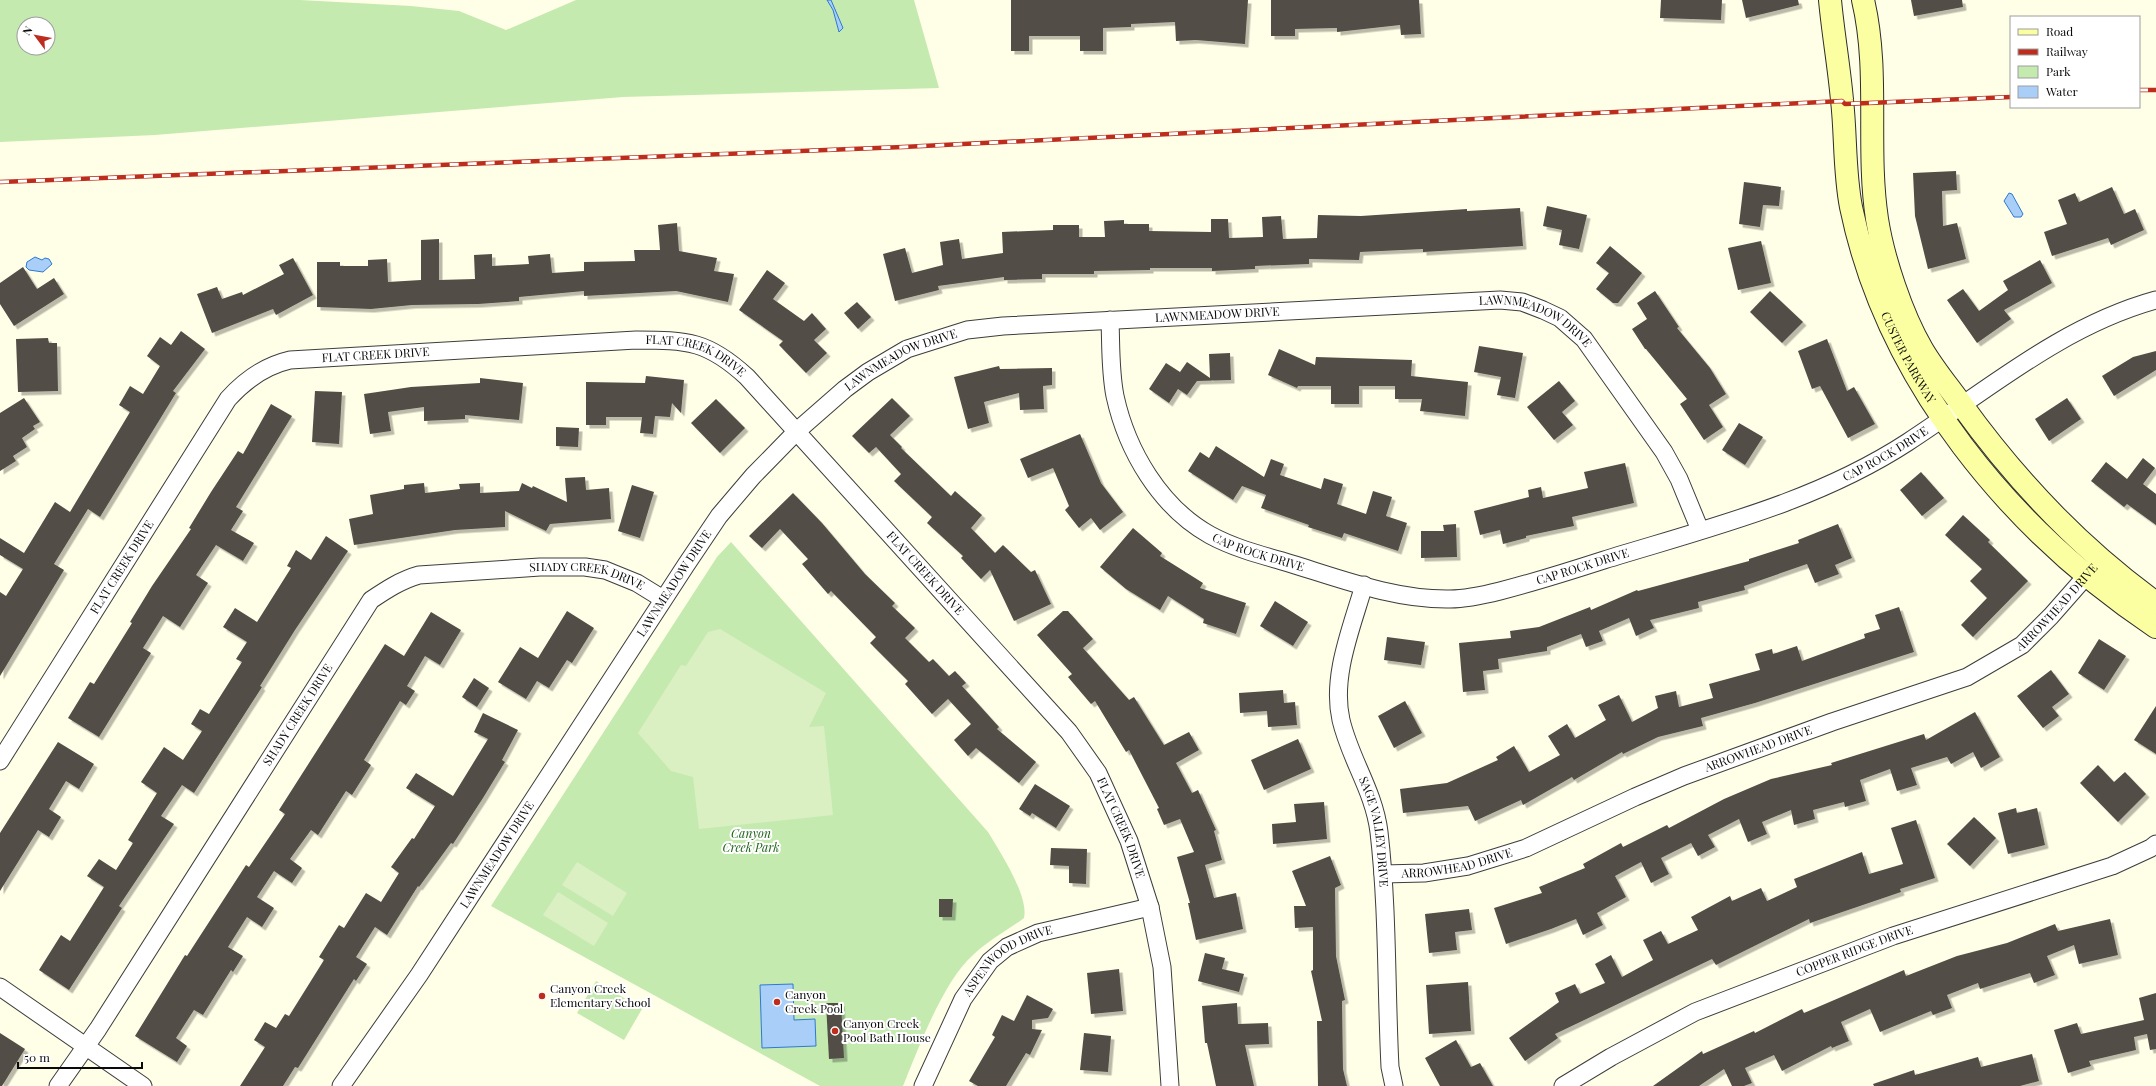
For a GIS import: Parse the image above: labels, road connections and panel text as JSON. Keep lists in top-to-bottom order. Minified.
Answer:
{"streets":{"street":["LAWNMEADOW DRIVE","FLAT CREEK DRIVE","CUSTER PARKWAY","CAP ROCK DRIVE","SHADY CREEK DRIVE","ARROWHEAD DRIVE","SAGE VALLEY DRIVE","COPPER RIDGE DRIVE","ASPENWOOD DRIVE"]},"crossings":[["LAWNMEADOW DRIVE","FLAT CREEK DRIVE"],["LAWNMEADOW DRIVE","CAP ROCK DRIVE"],["LAWNMEADOW DRIVE","SHADY CREEK DRIVE"],["FLAT CREEK DRIVE","ASPENWOOD DRIVE"],["CUSTER PARKWAY","CAP ROCK DRIVE"],["CUSTER PARKWAY","ARROWHEAD DRIVE"],["CAP ROCK DRIVE","SAGE VALLEY DRIVE"],["ARROWHEAD DRIVE","SAGE VALLEY DRIVE"]],"parks":["Canyon Creek Park"],"places":["Canyon Creek Elementary School","Canyon Creek Pool","Canyon Creek Pool Bath House"],"legend":["Road","Railway","Park","Water"],"scale_bar":"50 m","north":"top left"}
